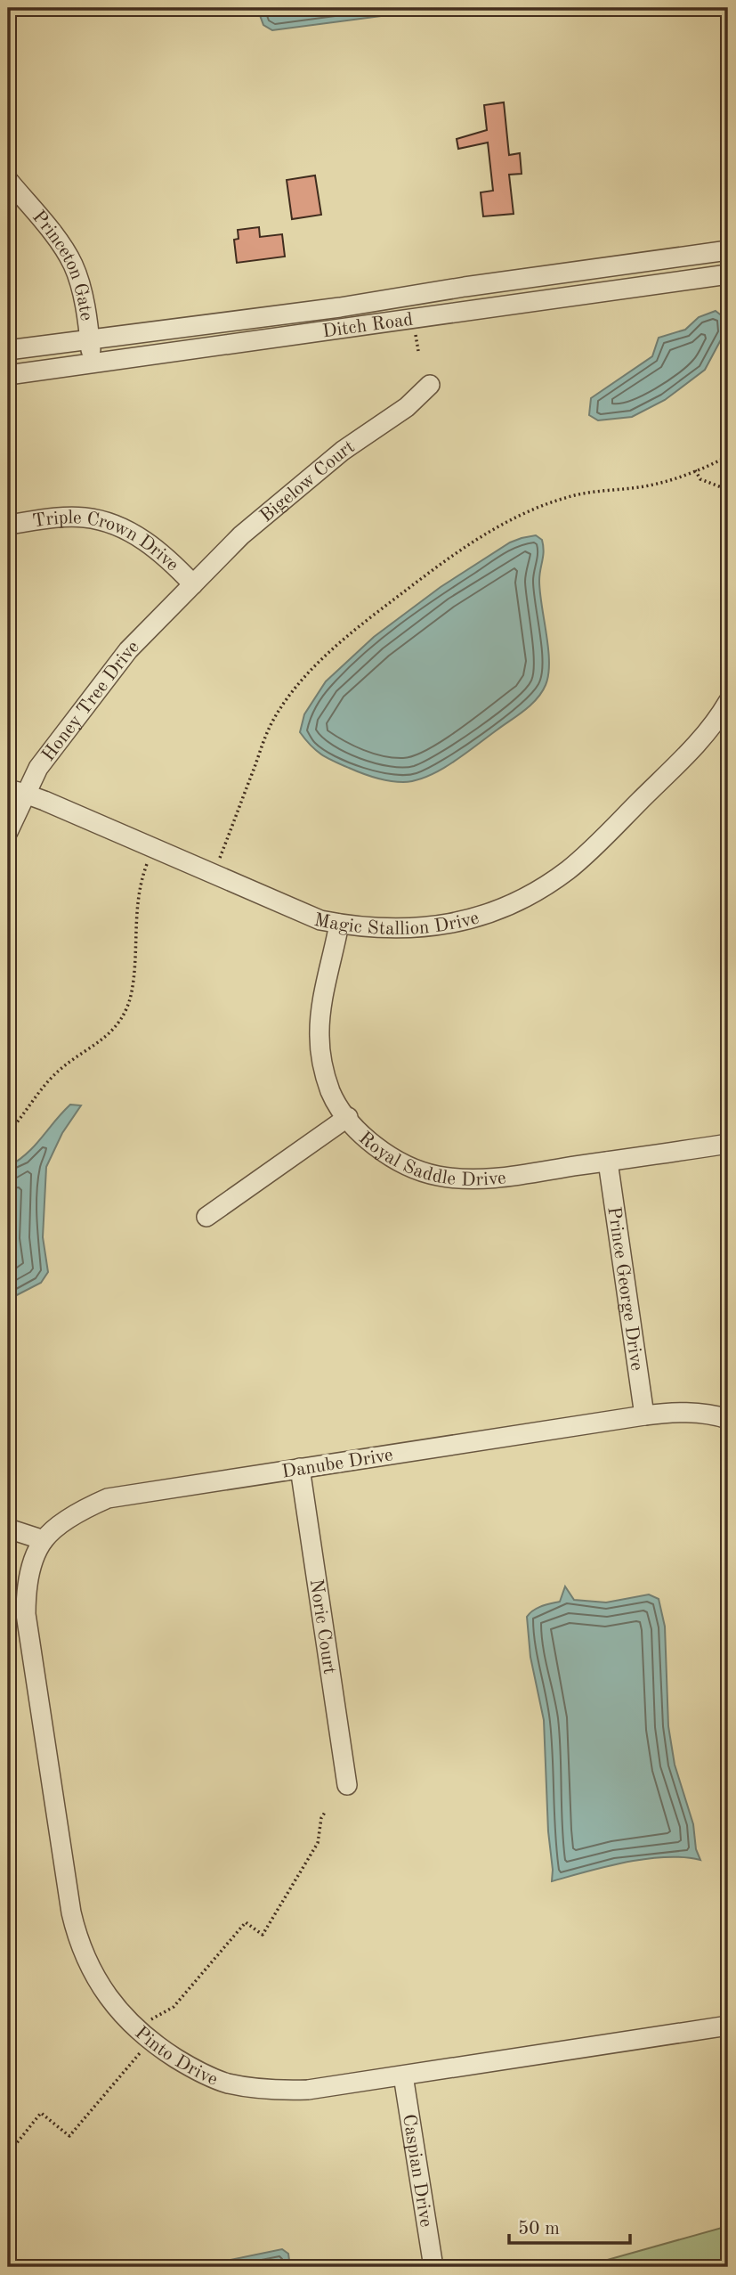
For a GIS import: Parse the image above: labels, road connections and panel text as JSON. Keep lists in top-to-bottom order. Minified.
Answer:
{"streets":{"street":["Princeton Gate","Ditch Road","Bigelow Court","Triple Crown Drive","Honey Tree Drive","Magic Stallion Drive","Royal Saddle Drive","Prince George Drive","Danube Drive","Noric Court","Pinto Drive","Caspian Drive"]},"crossings":[["Princeton Gate","Ditch Road"],["Bigelow Court","Triple Crown Drive"],["Bigelow Court","Honey Tree Drive"],["Triple Crown Drive","Honey Tree Drive"],["Honey Tree Drive","Magic Stallion Drive"],["Magic Stallion Drive","Royal Saddle Drive"],["Royal Saddle Drive","Prince George Drive"],["Prince George Drive","Danube Drive"],["Danube Drive","Noric Court"],["Danube Drive","Pinto Drive"],["Pinto Drive","Caspian Drive"]],"scale_bar":"50 m"}
